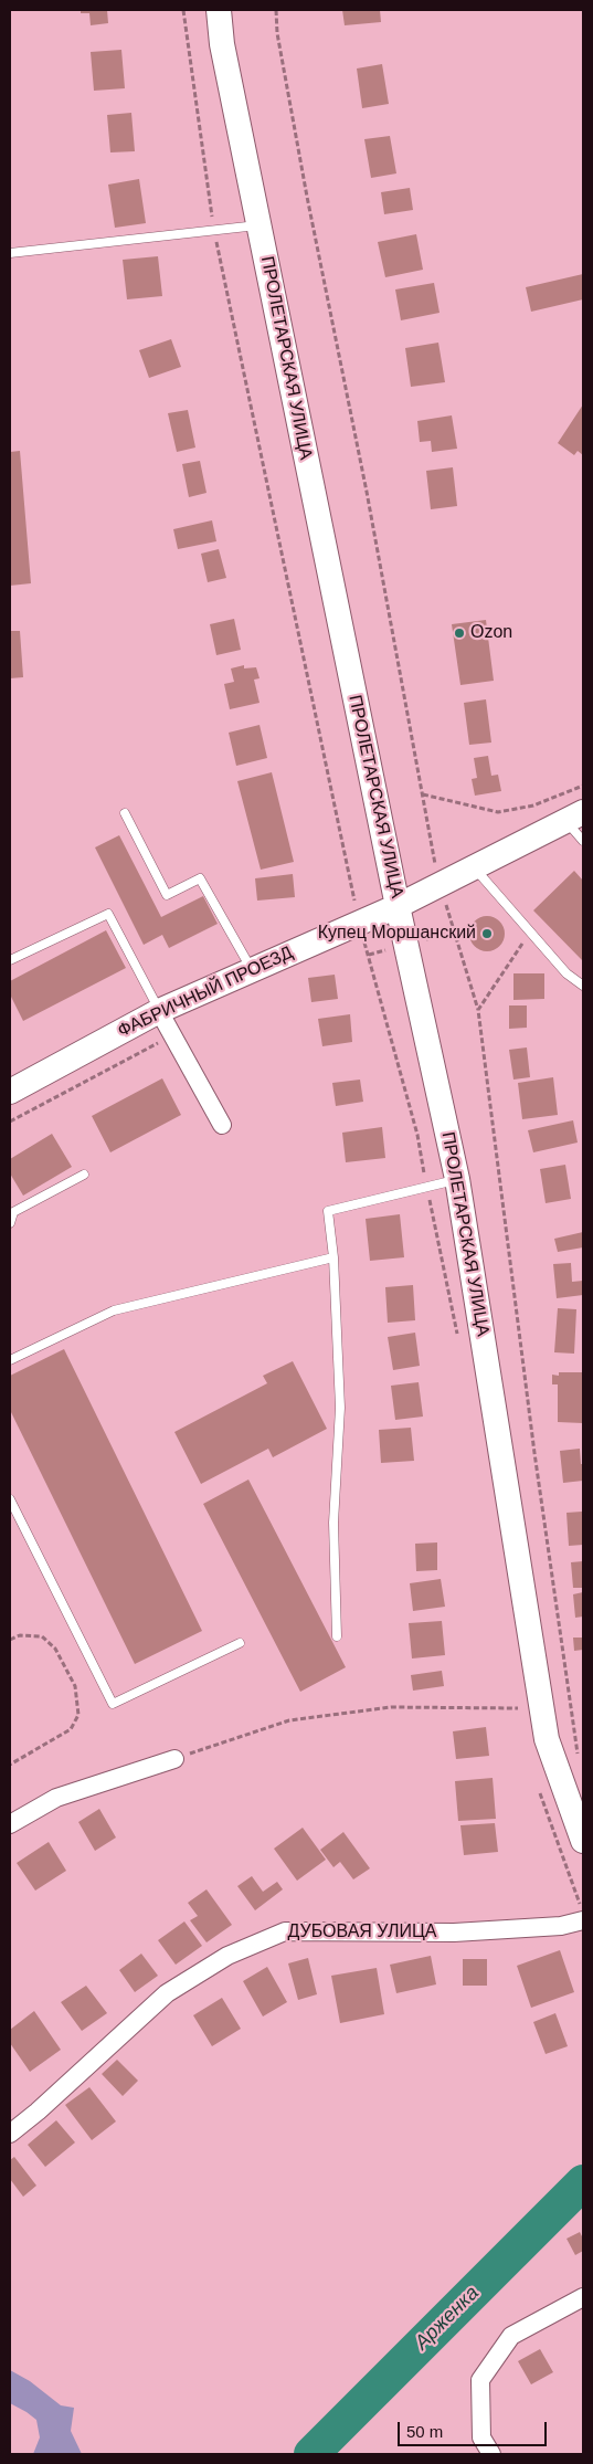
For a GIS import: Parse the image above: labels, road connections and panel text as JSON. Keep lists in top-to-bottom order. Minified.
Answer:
{"streets":{"main road":["ПРОЛЕТАРСКАЯ УЛИЦА","ФАБРИЧНЫЙ ПРОЕЗД"],"street":["ДУБОВАЯ УЛИЦА"]},"crossings":[["ПРОЛЕТАРСКАЯ УЛИЦА","ФАБРИЧНЫЙ ПРОЕЗД"]],"water":["Арженка"],"places":["Ozon","Купец Моршанский"],"scale_bar":"50 m"}
